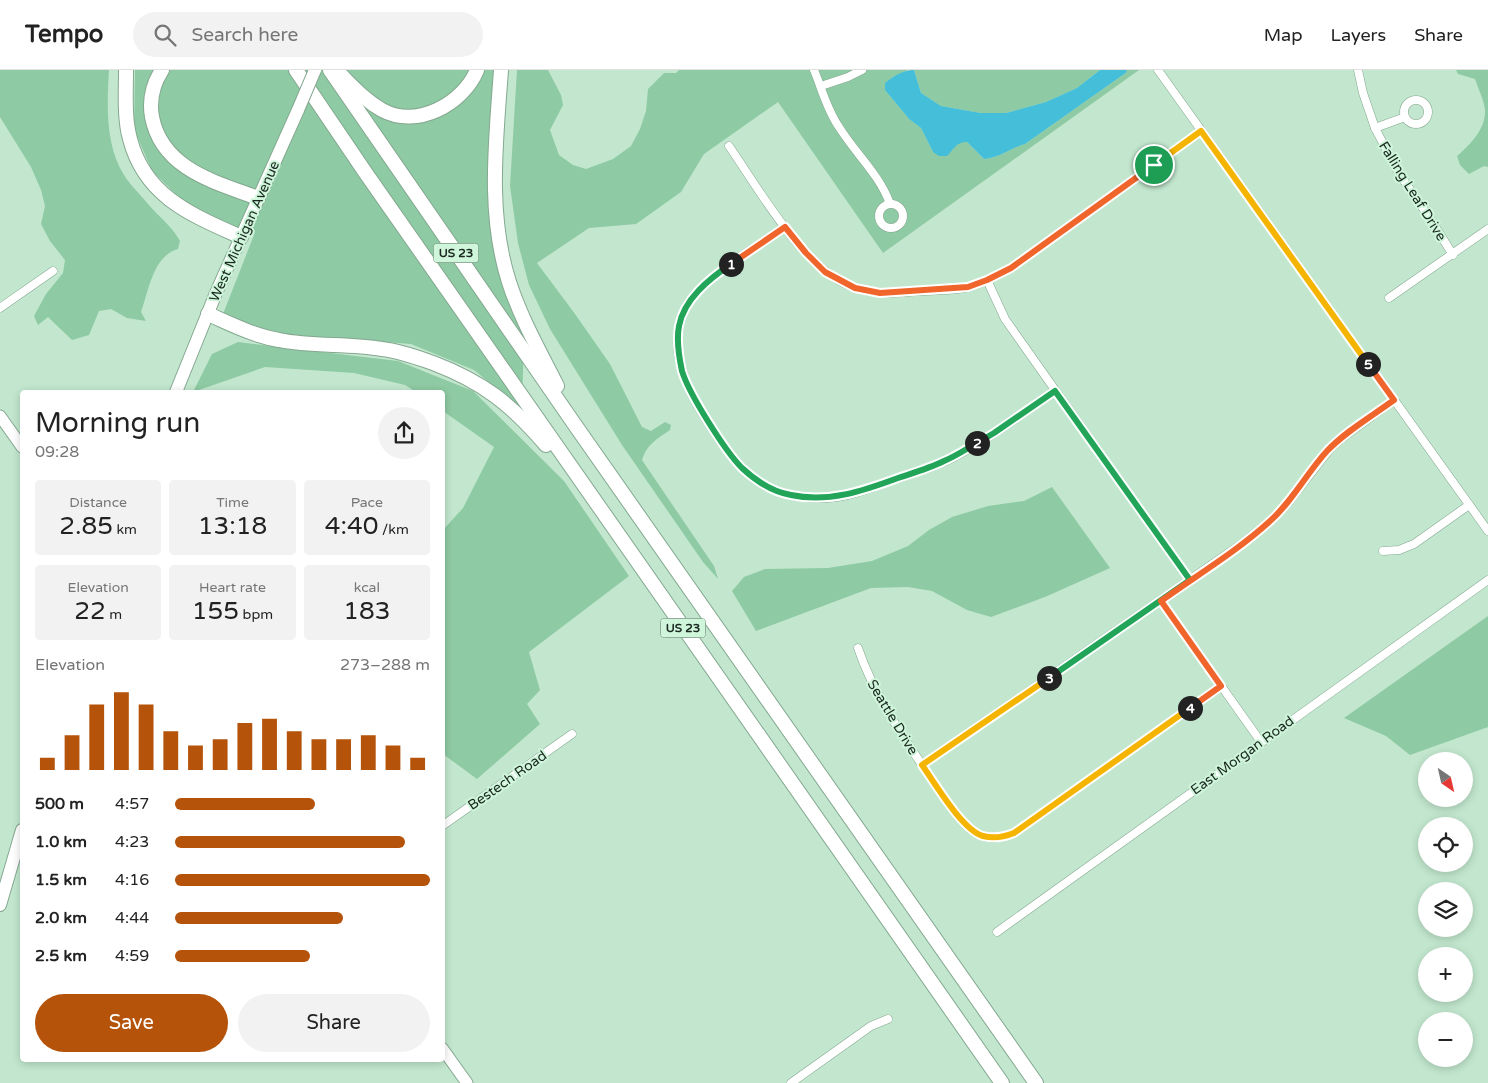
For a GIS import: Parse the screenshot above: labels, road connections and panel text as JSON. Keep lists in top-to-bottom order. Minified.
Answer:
{"streets":{"highway":["West Michigan Avenue","US 23"],"street":["Falling Leaf Drive","Seattle Drive","East Morgan Road","Bestech Road"]},"north":"bottom right","page":{"header":"Tempo","search":"Search here","nav":["Map","Layers","Share"],"pins":["1","5","2","3","4"],"heading":["Morning run","09:28"],"stats":[["Distance","2.85 km"],["Time","13:18"],["Pace","4:40 /km"],["Elevation","22 m"],["Heart rate","155 bpm"],["kcal","183"]],"chart":["Elevation","273–288 m"],"map_buttons":["+","−"],"list":[{"name":"500 m","note":"4:57"},{"name":"1.0 km","note":"4:23"},{"name":"1.5 km","note":"4:16"},{"name":"2.0 km","note":"4:44"},{"name":"2.5 km","note":"4:59"}],"buttons":["Save","Share"]}}
